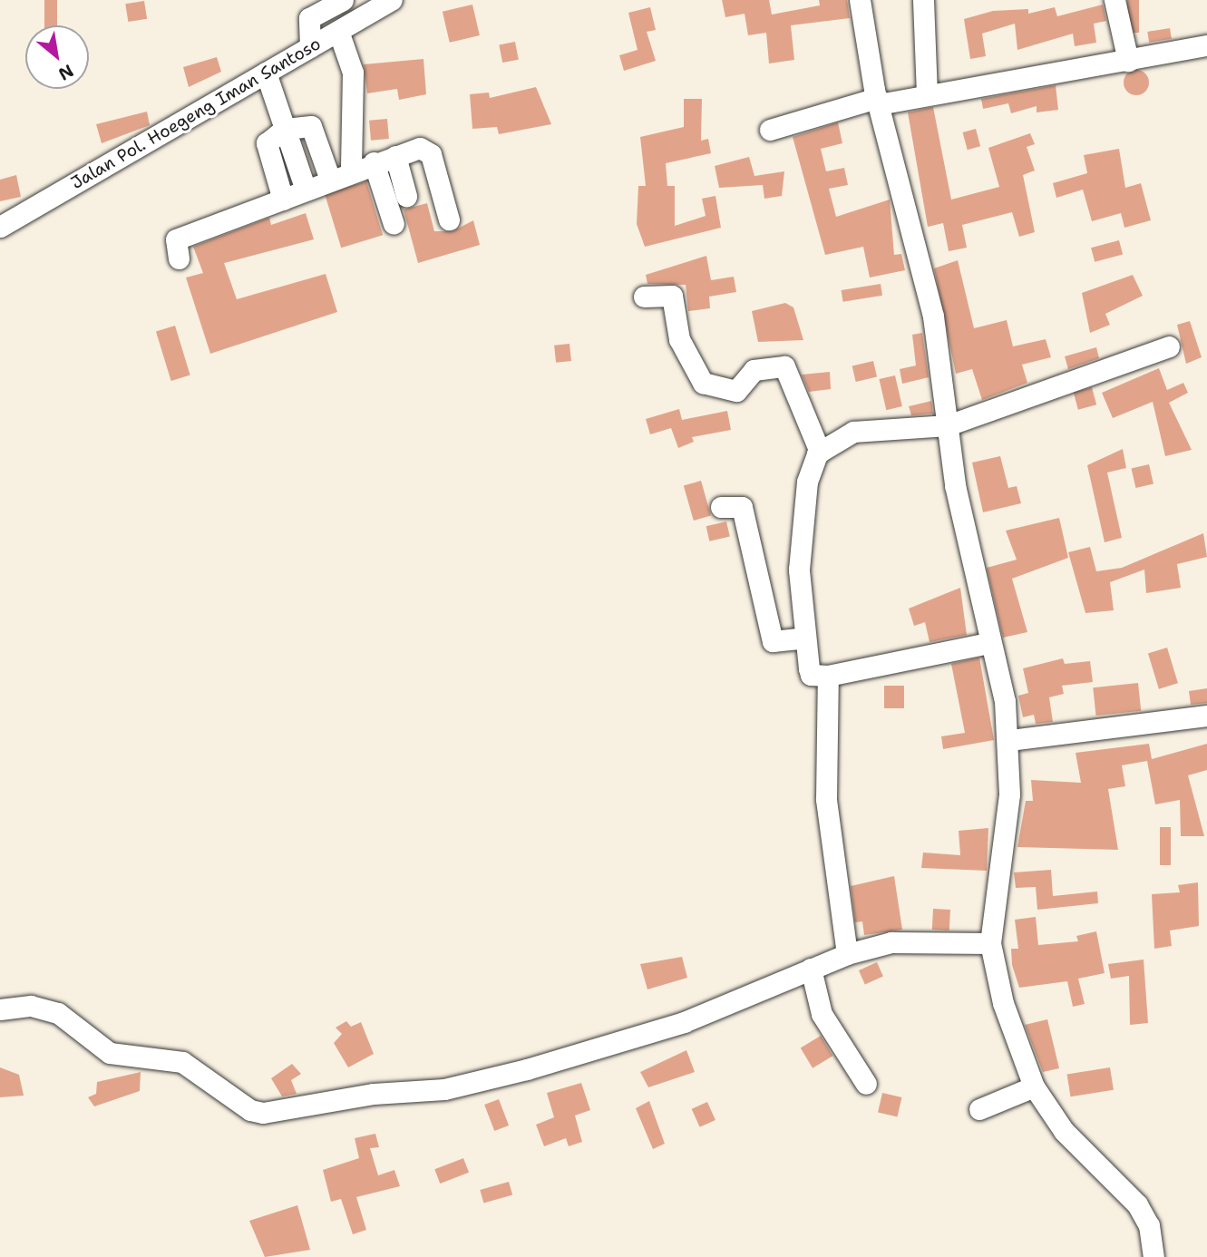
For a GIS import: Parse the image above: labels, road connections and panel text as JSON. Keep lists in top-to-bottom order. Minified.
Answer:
{"streets":{"street":["Jalan Pol. Hoegeng Iman Santoso"]},"north":"bottom right"}
